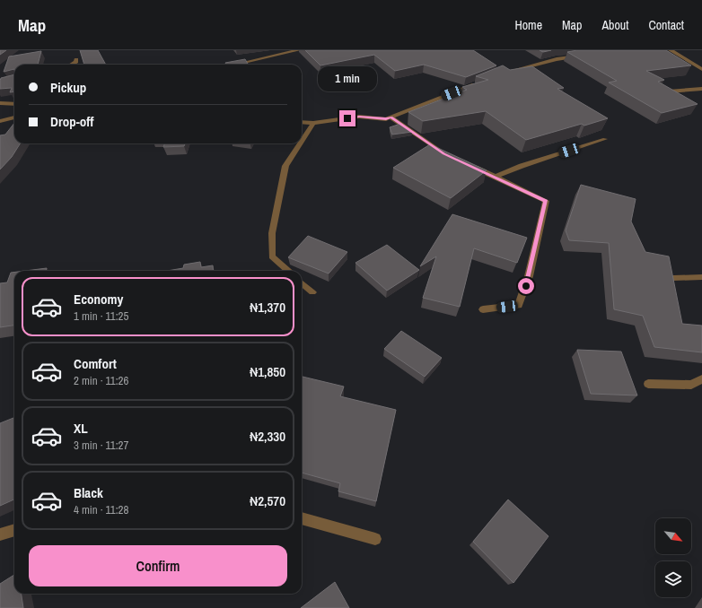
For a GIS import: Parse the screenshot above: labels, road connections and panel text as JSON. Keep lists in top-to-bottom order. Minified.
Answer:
{"north":"bottom right","page":{"header":"Map","nav":["Home","Map","About","Contact"],"banner":["Pickup","Drop-off"],"bubble":"1 min","list":[{"name":"Economy","note":"1 min · 11:25","value":"₦1,370"},{"name":"Comfort","note":"2 min · 11:26","value":"₦1,850"},{"name":"XL","note":"3 min · 11:27","value":"₦2,330"},{"name":"Black","note":"4 min · 11:28","value":"₦2,570"}],"buttons":"Confirm"}}
